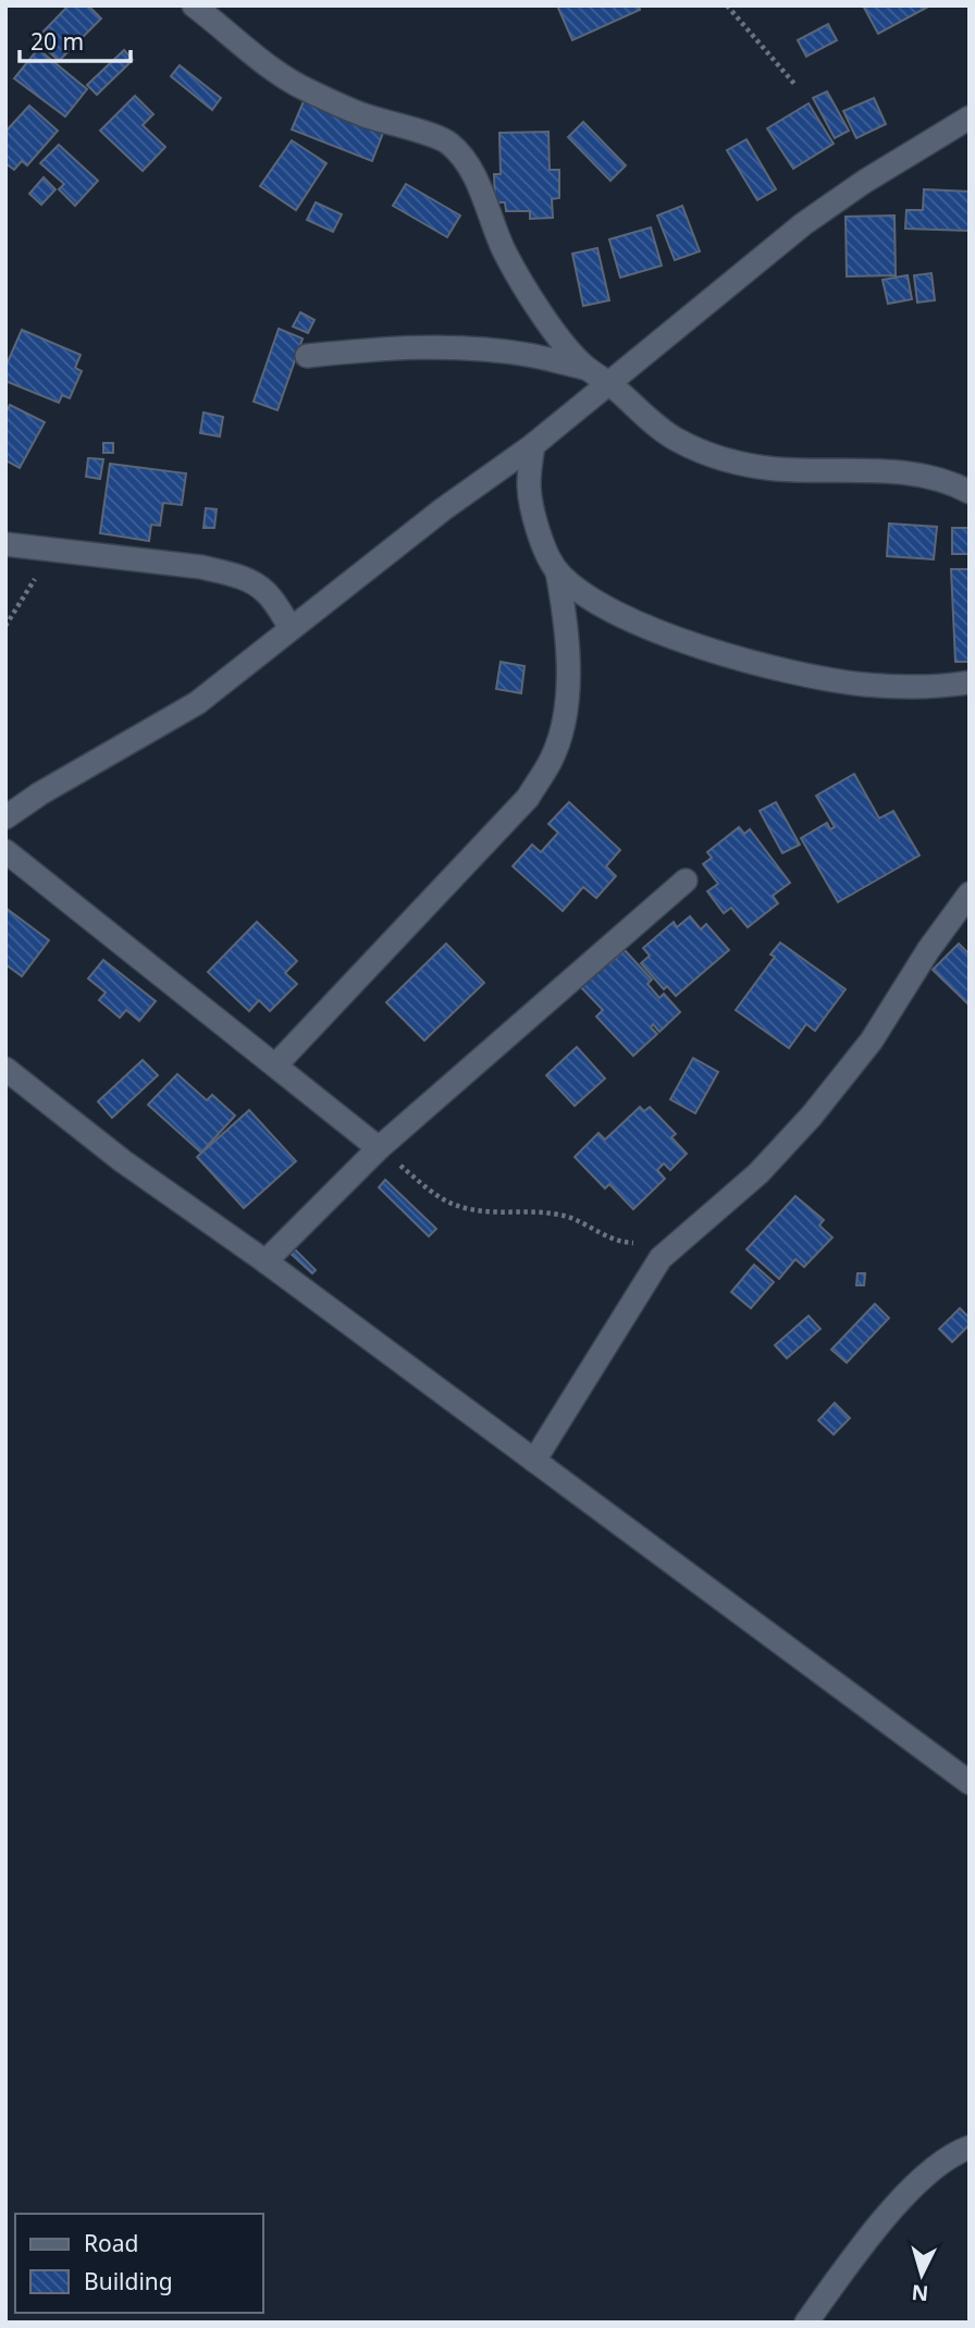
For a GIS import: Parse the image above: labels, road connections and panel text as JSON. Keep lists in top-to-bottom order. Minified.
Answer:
{"legend":["Road","Building"],"scale_bar":"20 m","north":"bottom"}
